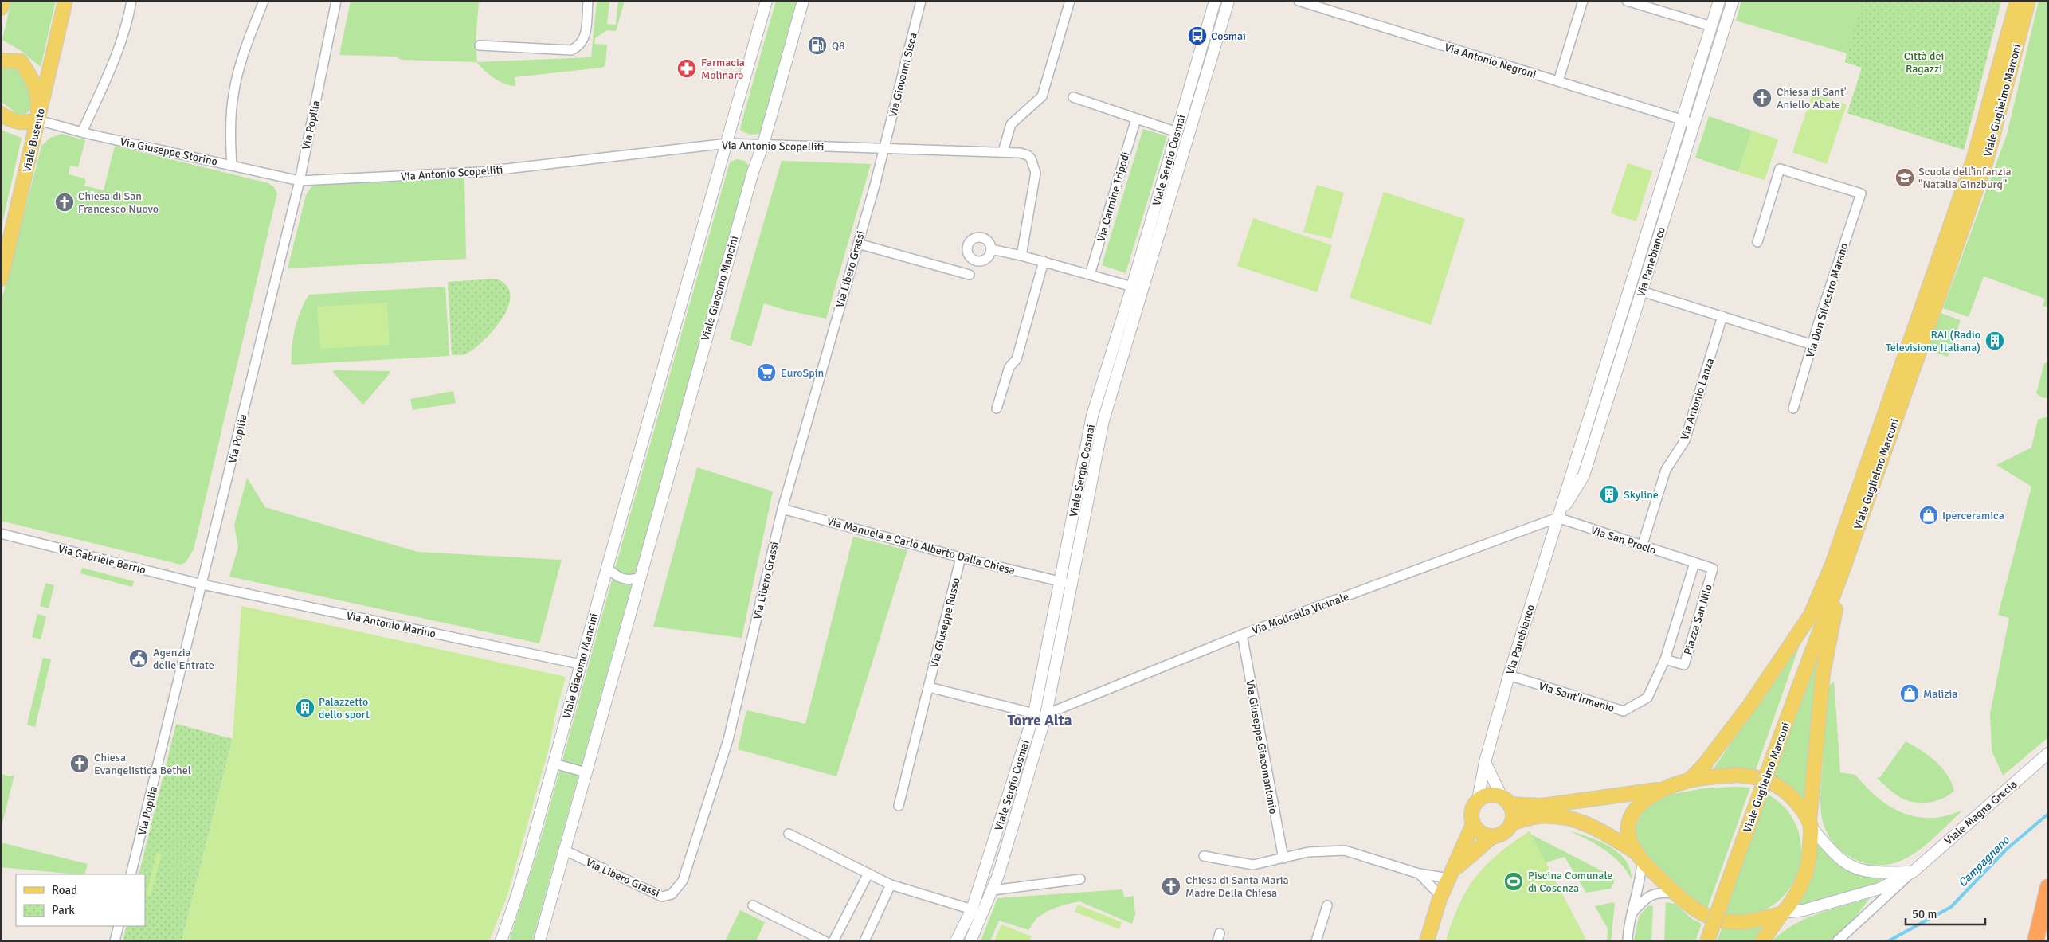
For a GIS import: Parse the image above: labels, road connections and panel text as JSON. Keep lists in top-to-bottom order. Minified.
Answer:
{"streets":{"main road":["Viale Guglielmo Marconi","Viale Busento"],"street":["Via Antonio Negroni","Via Giovanni Sisca","Via Popilia","Via Antonio Scopelliti","Via Giuseppe Storino","Viale Sergio Cosmai","Via Carmine Tripodi","Via Panebianco","Via Libero Grassi","Viale Giacomo Mancini","Via Don Silvestro Marano","Via Antonio Lanza","Via San Proclo","Via Manuela e Carlo Alberto Dalla Chiesa","Via Gabriele Barrio","Via Molicella Vicinale","Piazza San Nilo","Via Giuseppe Russo","Via Antonio Marino","Via Sant'Irmenio","Via Giuseppe Giacomantonio","Viale Magna Grecia"]},"crossings":[["Via Antonio Negroni","Via Panebianco"],["Via Giovanni Sisca","Via Antonio Scopelliti"],["Via Giovanni Sisca","Via Libero Grassi"],["Via Popilia","Via Antonio Scopelliti"],["Via Popilia","Via Giuseppe Storino"],["Via Popilia","Via Gabriele Barrio"],["Via Popilia","Via Antonio Marino"],["Viale Busento","Via Giuseppe Storino"],["Via Antonio Scopelliti","Via Giuseppe Storino"],["Via Antonio Scopelliti","Via Libero Grassi"],["Via Antonio Scopelliti","Viale Giacomo Mancini"],["Viale Sergio Cosmai","Via Manuela e Carlo Alberto Dalla Chiesa"],["Viale Sergio Cosmai","Via Molicella Vicinale"],["Via Panebianco","Via San Proclo"],["Via Panebianco","Via Molicella Vicinale"],["Via Panebianco","Via Sant'Irmenio"],["Via Libero Grassi","Viale Giacomo Mancini"],["Via Libero Grassi","Via Manuela e Carlo Alberto Dalla Chiesa"],["Viale Giacomo Mancini","Via Antonio Marino"],["Via Antonio Lanza","Via San Proclo"],["Via San Proclo","Via Molicella Vicinale"],["Via San Proclo","Piazza San Nilo"],["Via Manuela e Carlo Alberto Dalla Chiesa","Via Giuseppe Russo"],["Via Gabriele Barrio","Via Antonio Marino"],["Via Molicella Vicinale","Via Giuseppe Giacomantonio"],["Piazza San Nilo","Via Sant'Irmenio"]],"districts":["Torre Alta"],"water":["Campagnano"],"parks":["Città dei Ragazzi"],"places":{"bus stop":["Cosmai"],"fuel station":["Q8"],"pharmacy":["Farmacia Molinaro"],"church":["Chiesa di Sant' Aniello Abate","Chiesa di San Francesco Nuovo","Chiesa Evangelistica Bethel","Chiesa di Santa Maria Madre Della Chiesa"],"school or university":["Scuola dell'infanzia \"Natalia Ginzburg\""],"building":["RAI (Radio Televisione Italiana)","Skyline","Palazzetto dello sport"],"supermarket":["EuroSpin"],"shop":["Iperceramica","Malizia"],"public building":["Agenzia delle Entrate"],"sports":["Piscina Comunale di Cosenza"]},"legend":["Road","Park"],"scale_bar":"50 m"}
